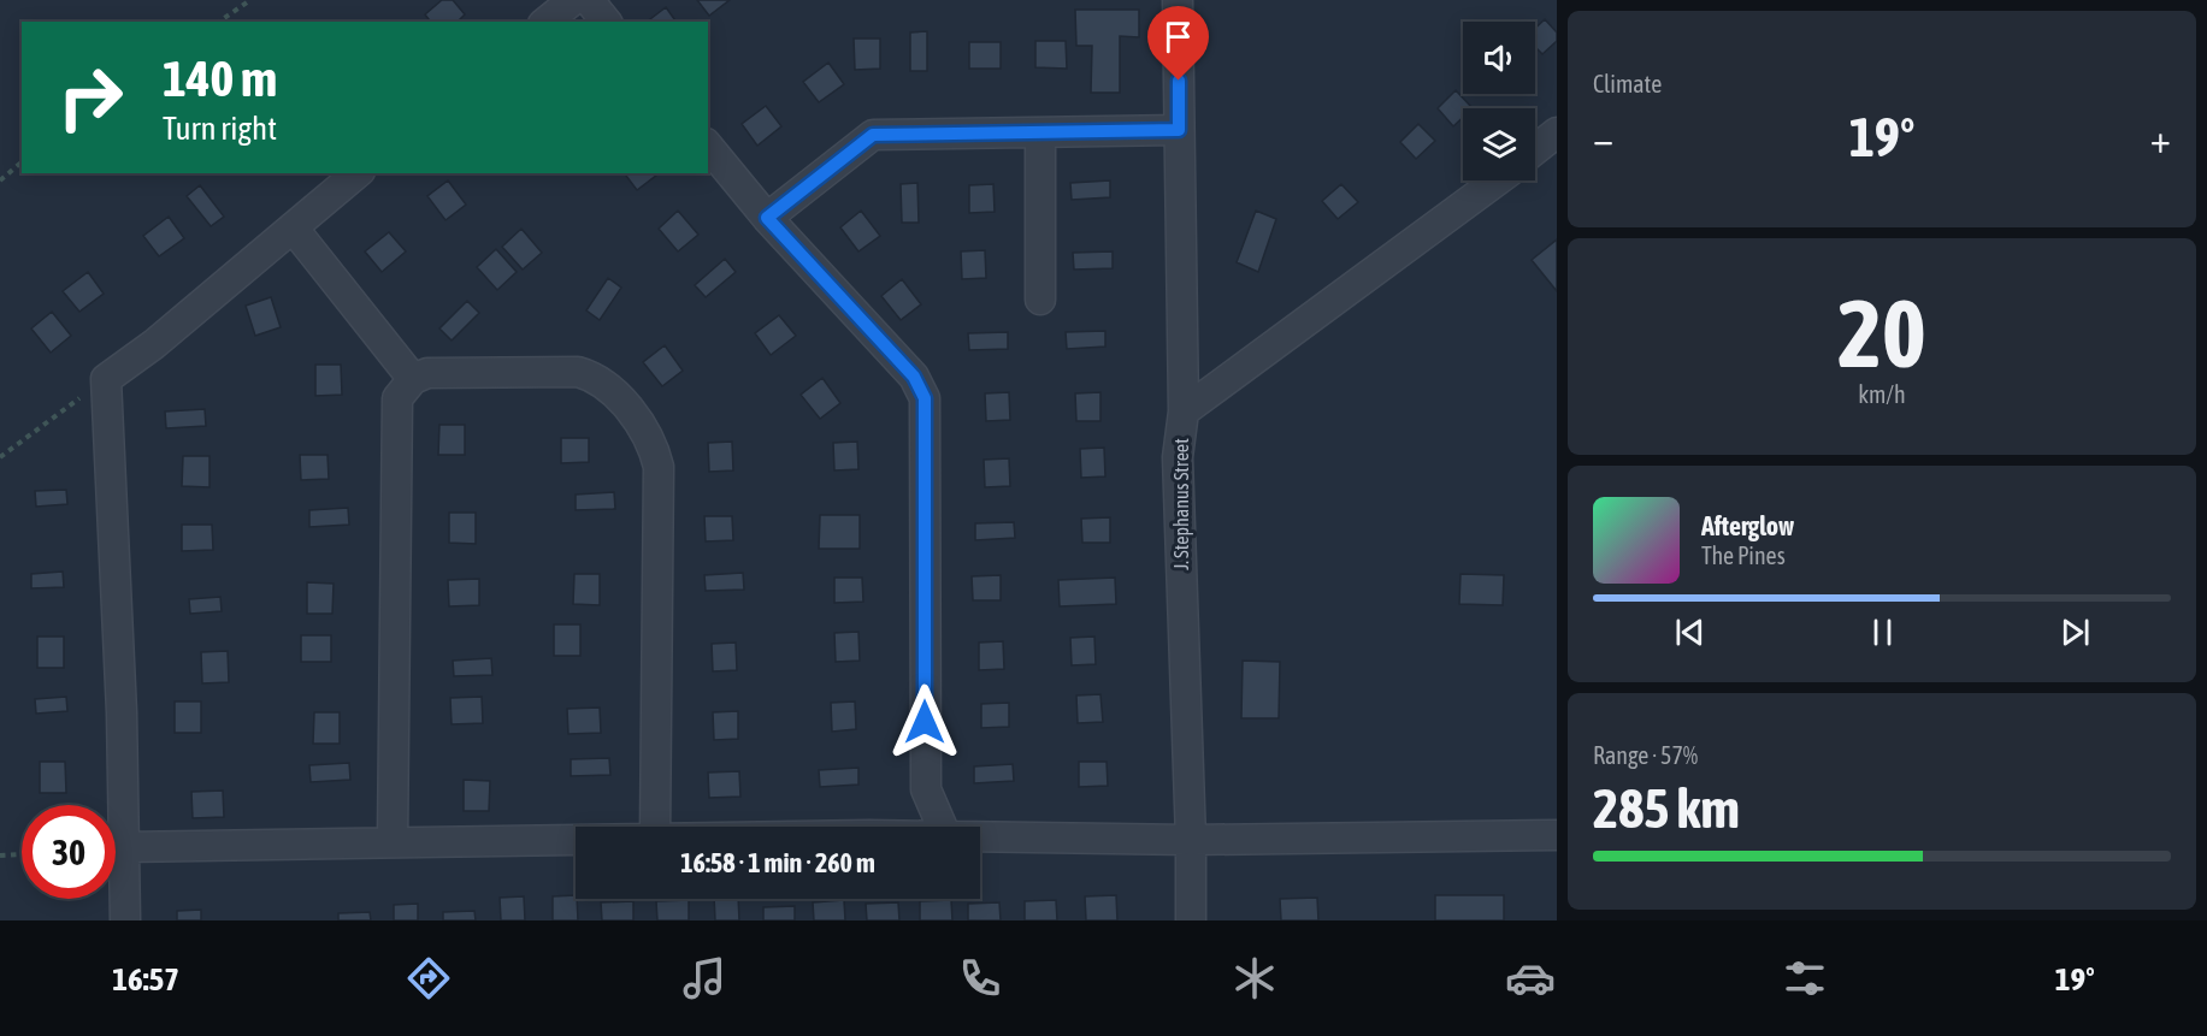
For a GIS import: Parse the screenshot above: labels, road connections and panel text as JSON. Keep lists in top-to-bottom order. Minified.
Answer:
{"streets":{"street":["J. Stephanus Street"]},"page":{"tile":["Climate",["20","km/h"],["Range · 57%","285 km"]],"turn":["140 m","Turn right"],"heat":["−","19°","+"],"song":["Afterglow","The Pines"],"limit":"30","trip":"16:58 · 1 min · 260 m","tabs":["16:57","19°"]}}
